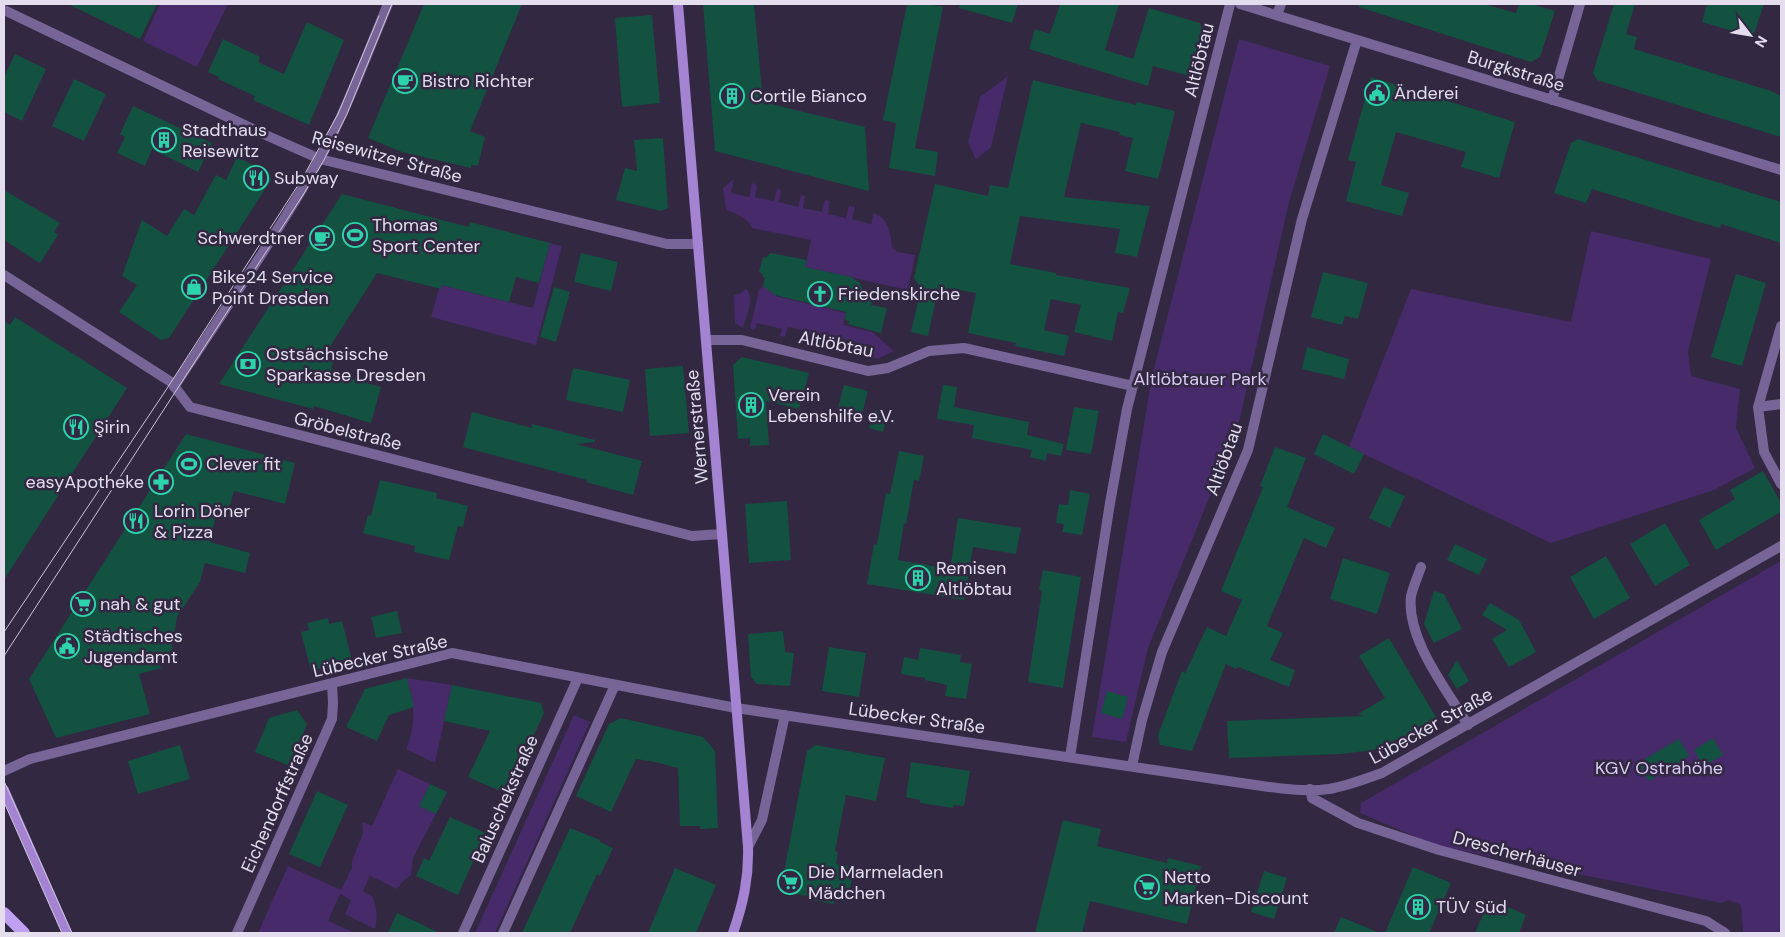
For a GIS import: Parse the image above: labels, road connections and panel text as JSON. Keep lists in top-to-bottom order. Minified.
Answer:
{"streets":{"street":["Altlöbtau","Burgkstraße","Reisewitzer Straße","Wernerstraße","Gröbelstraße","Lübecker Straße","Baluschekstraße","Eichendorffstraße","Drescherhäuser"]},"crossings":[["Altlöbtau","Burgkstraße"],["Altlöbtau","Wernerstraße"],["Altlöbtau","Lübecker Straße"],["Reisewitzer Straße","Wernerstraße"],["Wernerstraße","Gröbelstraße"],["Wernerstraße","Lübecker Straße"],["Lübecker Straße","Baluschekstraße"],["Lübecker Straße","Eichendorffstraße"],["Lübecker Straße","Drescherhäuser"]],"parks":["Altlöbtauer Park","KGV Ostrahöhe"],"places":{"cafe":["Bistro Richter","Schwerdtner"],"public building":["Änderei","Städtisches Jugendamt"],"building":["Cortile Bianco","Stadthaus Reisewitz","Verein Lebenshilfe e.V.","Remisen Altlöbtau","TÜV Süd"],"restaurant":["Subway","Şirin","Lorin Döner & Pizza"],"sports":["Thomas Sport Center","Clever fit"],"shop":["Bike24 Service Point Dresden"],"church":["Friedenskirche"],"bank":["Ostsächsische Sparkasse Dresden"],"pharmacy":["easyApotheke"],"supermarket":["nah & gut","Die Marmeladen Mädchen","Netto Marken-Discount"]},"north":"bottom right"}
